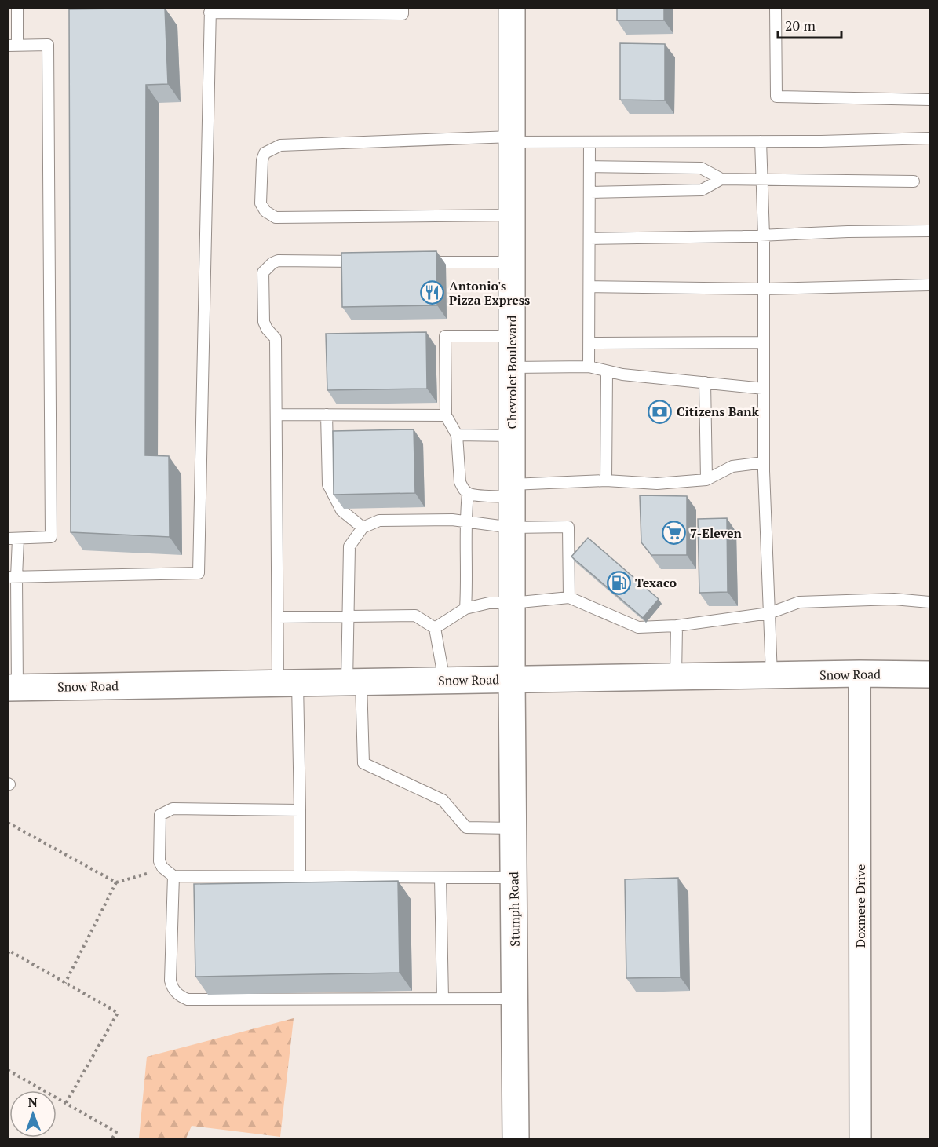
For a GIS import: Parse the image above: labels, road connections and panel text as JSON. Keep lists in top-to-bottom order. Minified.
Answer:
{"streets":{"main road":["Chevrolet Boulevard","Snow Road","Stumph Road"],"street":["Doxmere Drive"]},"crossings":[["Chevrolet Boulevard","Snow Road"],["Chevrolet Boulevard","Stumph Road"],["Snow Road","Doxmere Drive"],["Snow Road","Stumph Road"]],"places":{"restaurant":["Antonio's Pizza Express"],"bank":["Citizens Bank"],"supermarket":["7-Eleven"],"fuel station":["Texaco"]},"scale_bar":"20 m","north":"top"}
